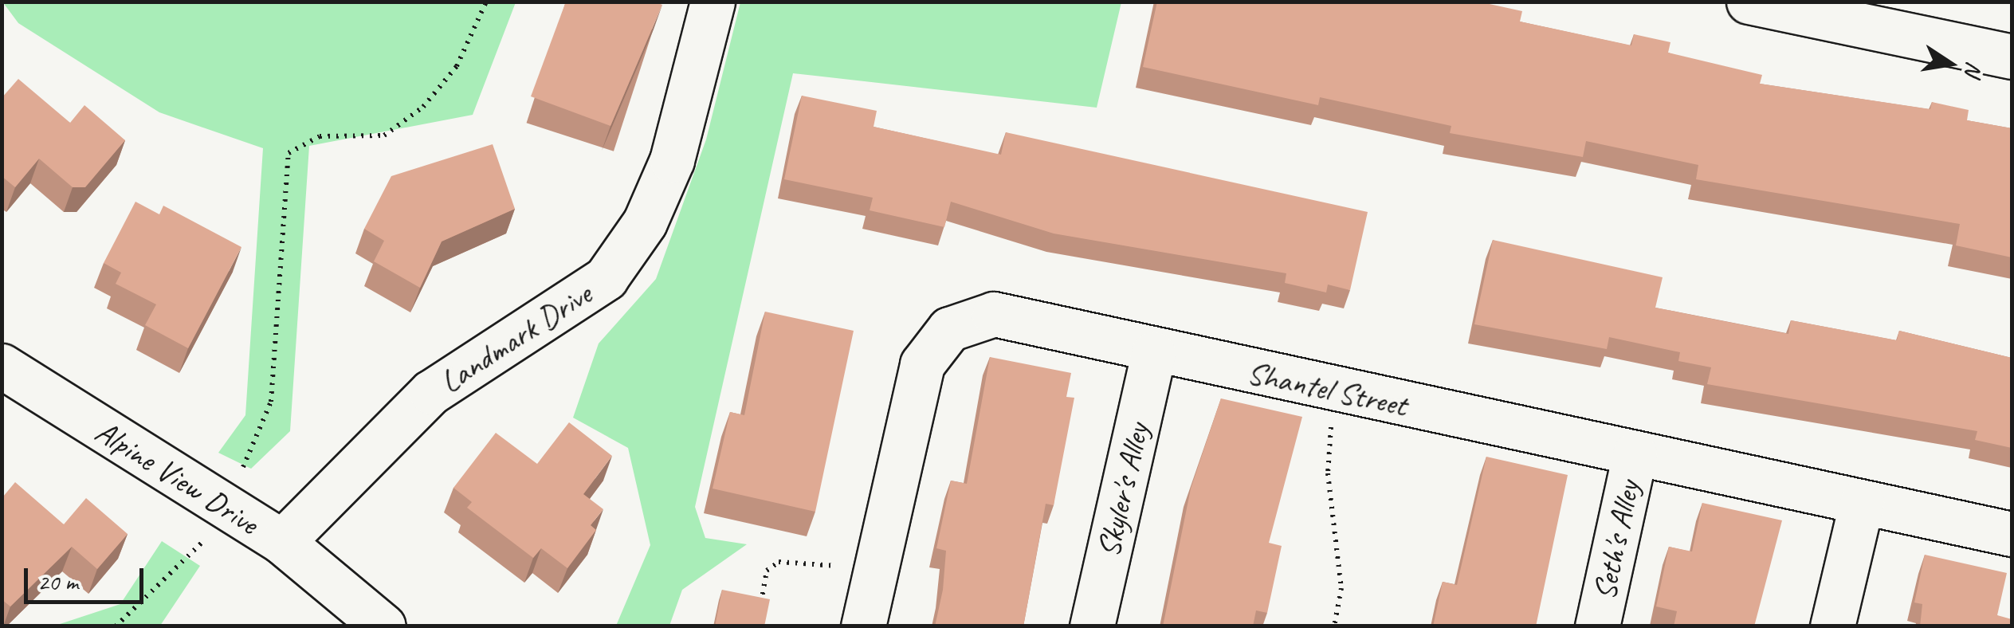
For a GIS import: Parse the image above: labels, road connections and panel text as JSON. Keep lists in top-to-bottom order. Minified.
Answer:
{"streets":{"street":["Landmark Drive","Shantel Street","Alpine View Drive","Skyler's Alley","Seth's Alley"]},"crossings":[["Landmark Drive","Alpine View Drive"],["Shantel Street","Skyler's Alley"],["Shantel Street","Seth's Alley"]],"scale_bar":"20 m","north":"right"}
